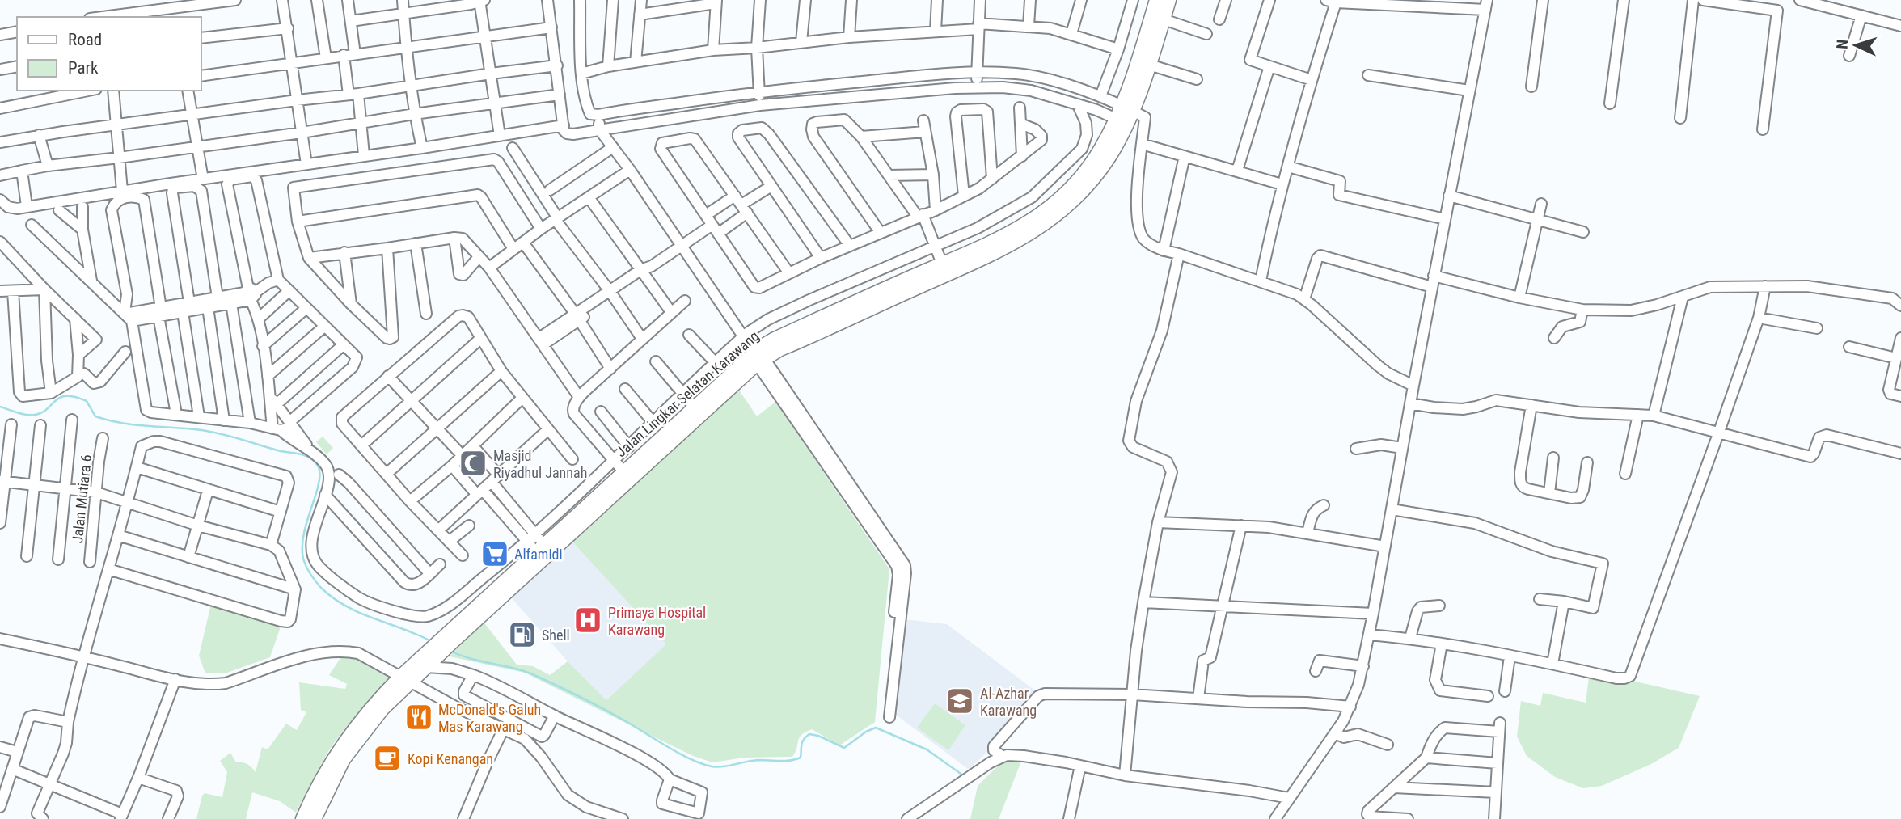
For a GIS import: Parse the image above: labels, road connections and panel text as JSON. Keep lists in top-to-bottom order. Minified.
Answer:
{"streets":{"main road":["Jalan Lingkar Selatan Karawang"],"street":["Jalan Mutiara 6"]},"places":{"mosque":["Masjid Riyadhul Jannah"],"supermarket":["Alfamidi"],"hospital":["Primaya Hospital Karawang"],"fuel station":["Shell"],"school or university":["Al-Azhar Karawang"],"restaurant":["McDonald's Galuh Mas Karawang"],"cafe":["Kopi Kenangan"]},"legend":["Road","Park"],"north":"left"}
